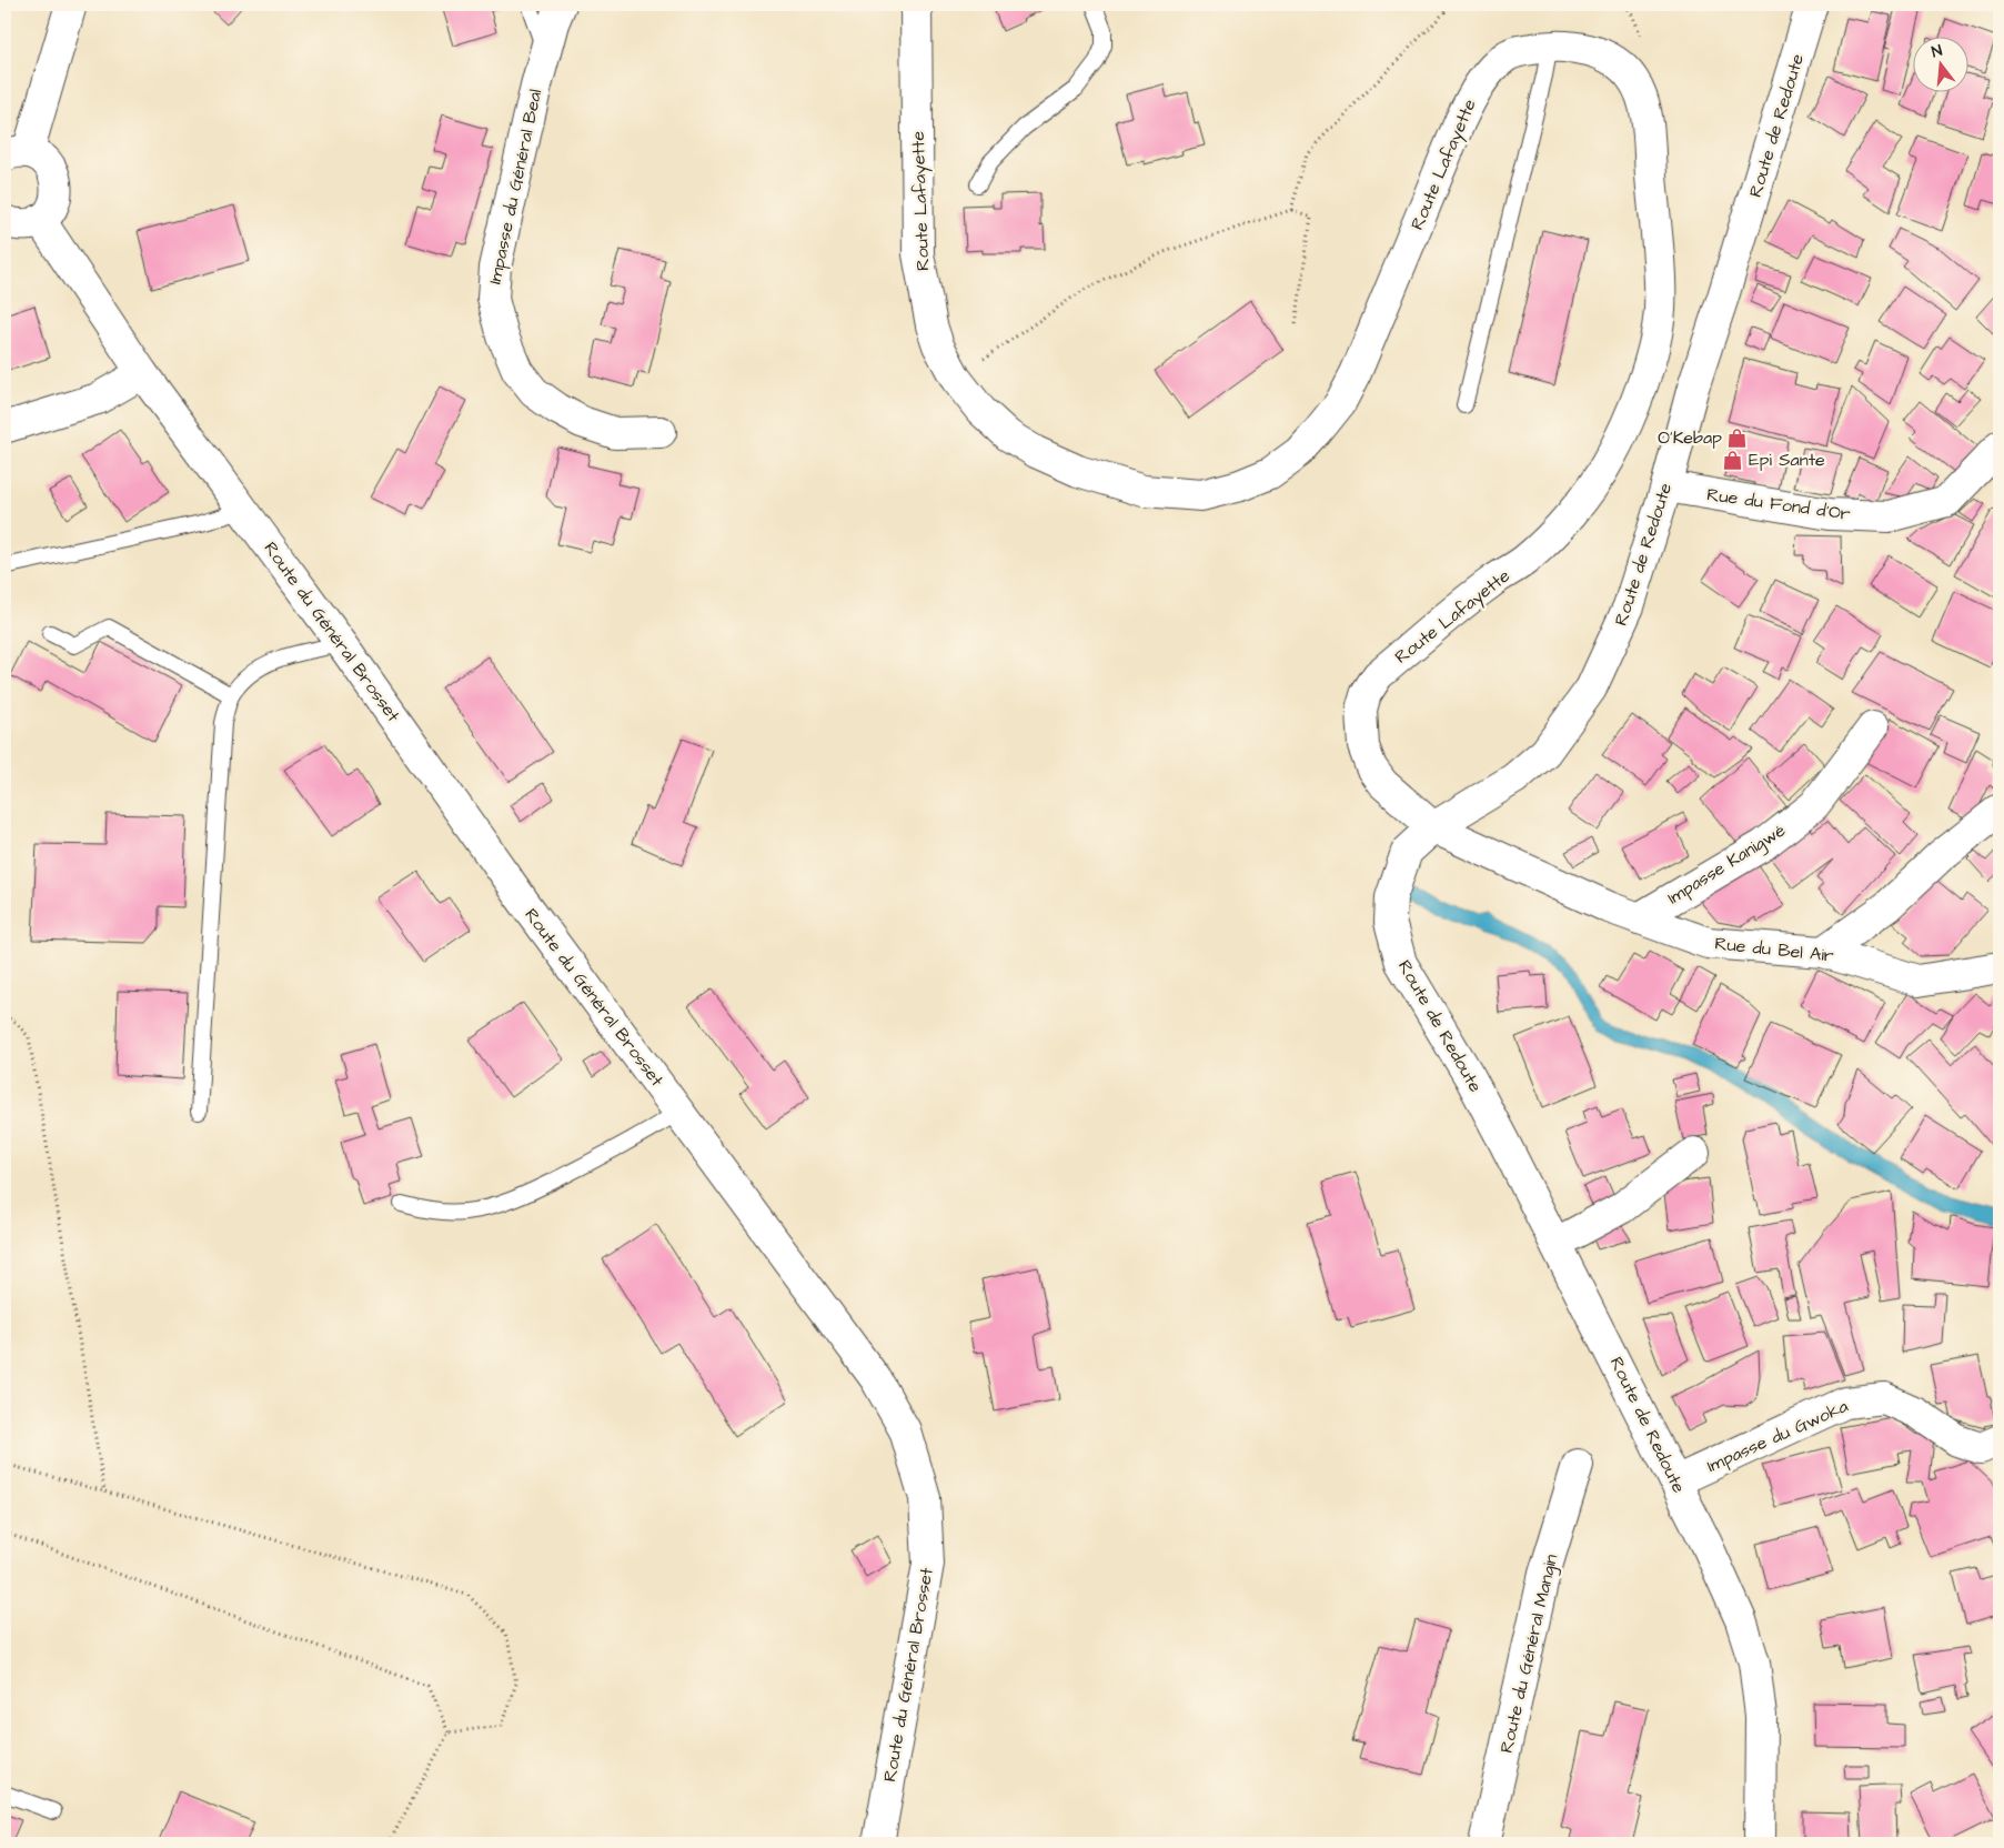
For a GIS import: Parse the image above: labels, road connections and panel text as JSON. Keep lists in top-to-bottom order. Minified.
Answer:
{"streets":{"street":["Route de Redoute","Route Lafayette","Impasse du Général Beal","Rue du Fond d'Or","Route du Général Brosset","Impasse Kanigwé","Rue du Bel Air","Impasse du Gwoka","Route du Général Mangin"]},"crossings":[["Route de Redoute","Route Lafayette"],["Route de Redoute","Rue du Fond d'Or"],["Route de Redoute","Rue du Bel Air"],["Route de Redoute","Impasse du Gwoka"],["Route Lafayette","Rue du Bel Air"],["Impasse Kanigwé","Rue du Bel Air"]],"places":{"shop":["O'Kebap","Epi Sante"]},"north":"top"}
